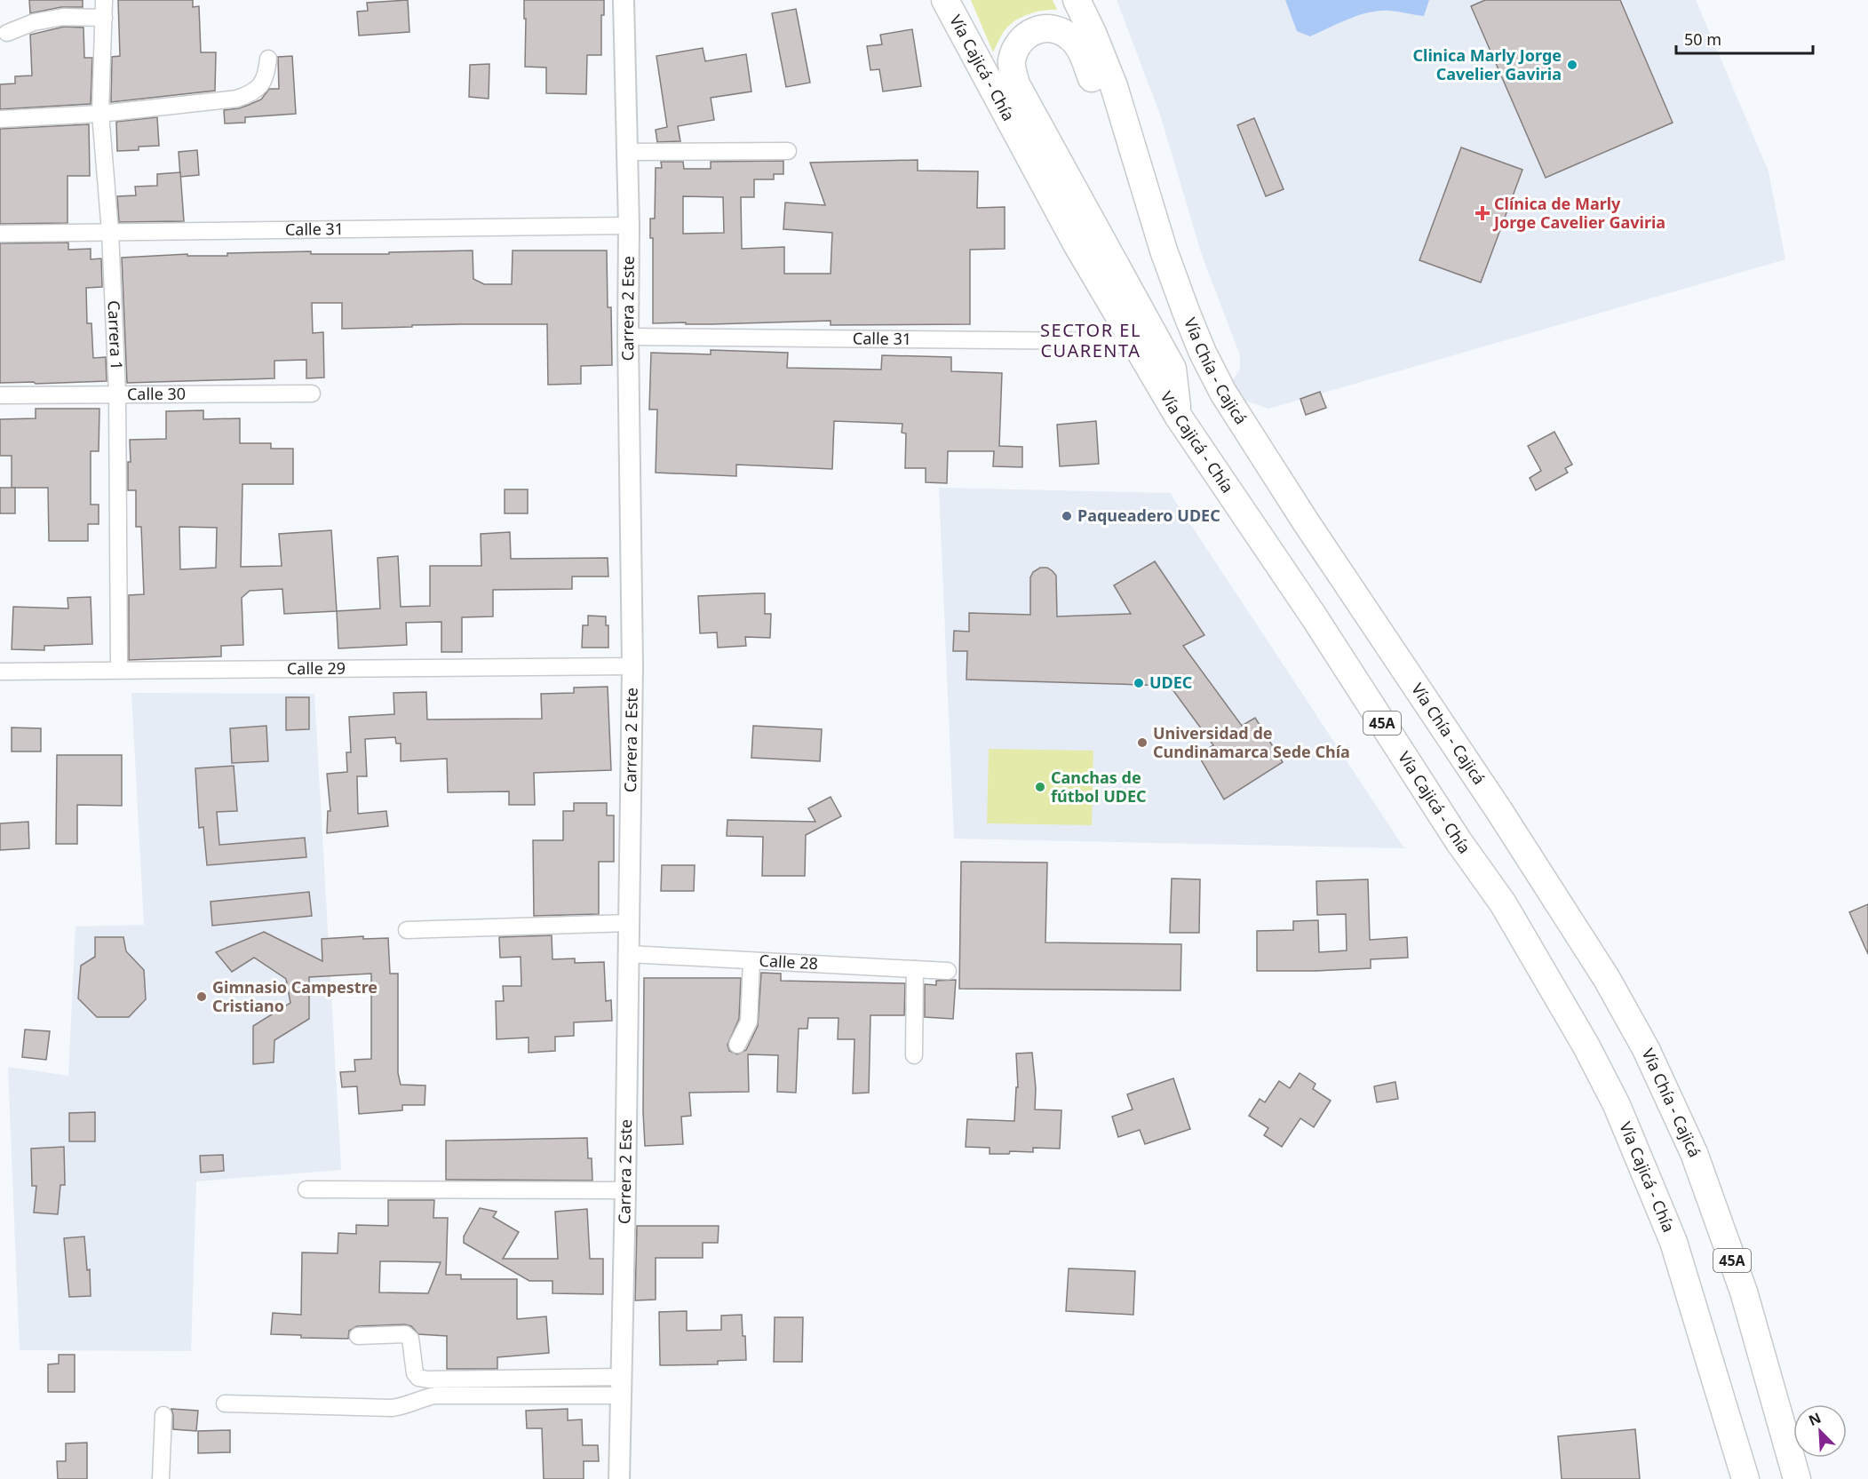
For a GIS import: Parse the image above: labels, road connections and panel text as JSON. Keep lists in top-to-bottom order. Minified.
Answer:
{"streets":{"highway":["Vía Cajicá - Chía","Vía Chía - Cajicá","45A"],"street":["Calle 31","Carrera 2 Este","Carrera 1","Calle 30","Calle 29","Calle 28"]},"crossings":[["Vía Cajicá - Chía","Calle 31"],["Calle 31","Carrera 2 Este"],["Calle 31","Carrera 1"],["Carrera 2 Este","Calle 29"],["Carrera 2 Este","Calle 28"],["Carrera 1","Calle 30"],["Carrera 1","Calle 29"]],"districts":["SECTOR EL CUARENTA"],"places":{"other":["Clinica Marly Jorge Cavelier Gaviria","Paqueadero UDEC","UDEC","Universidad de Cundinamarca Sede Chía","Canchas de fútbol UDEC","Gimnasio Campestre Cristiano"],"health":["Clínica de Marly Jorge Cavelier Gaviria"]},"scale_bar":"50 m","north":"top left"}
